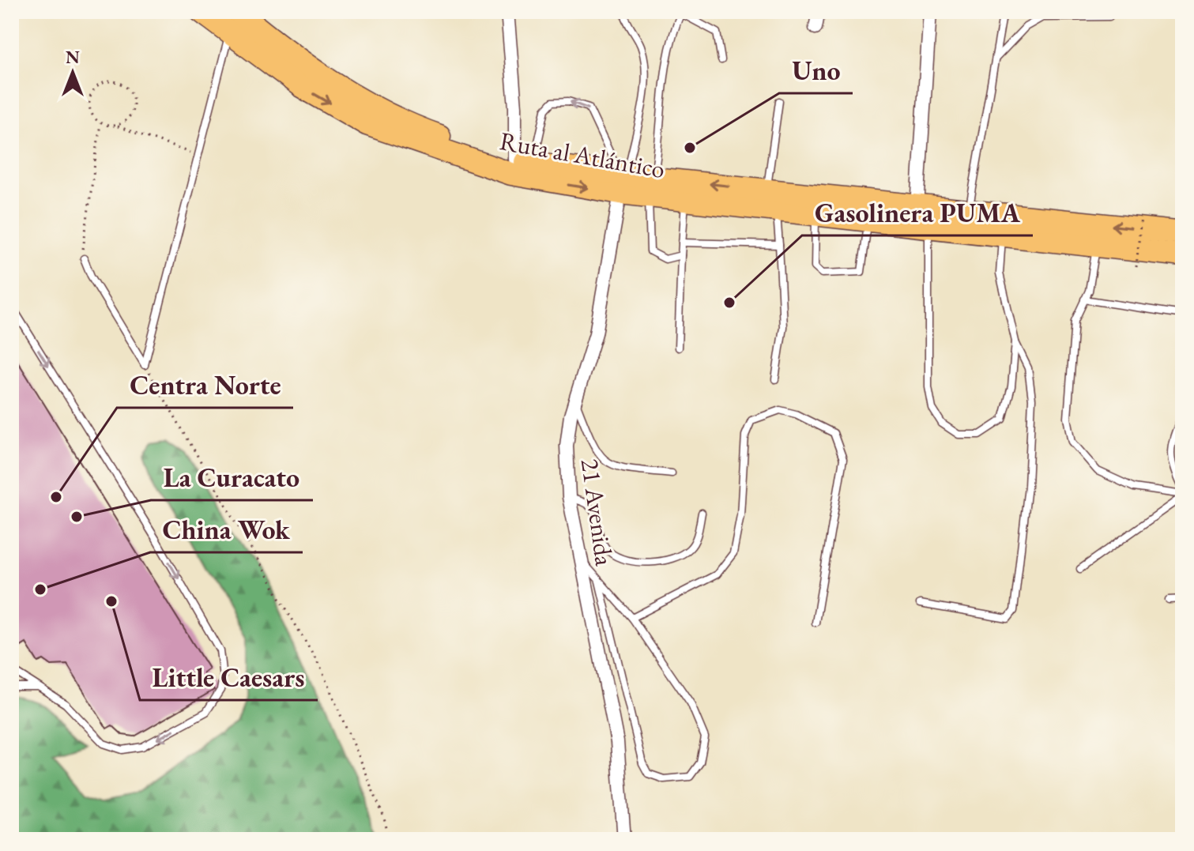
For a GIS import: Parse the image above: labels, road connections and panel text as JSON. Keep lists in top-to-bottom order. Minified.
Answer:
{"streets":{"highway":["Ruta al Atlántico"],"street":["21 Avenida"]},"crossings":[["Ruta al Atlántico","21 Avenida"]],"places":["Uno","Gasolinera PUMA","Centra Norte","La Curacato","China Wok","Little Caesars"],"north":"top"}
